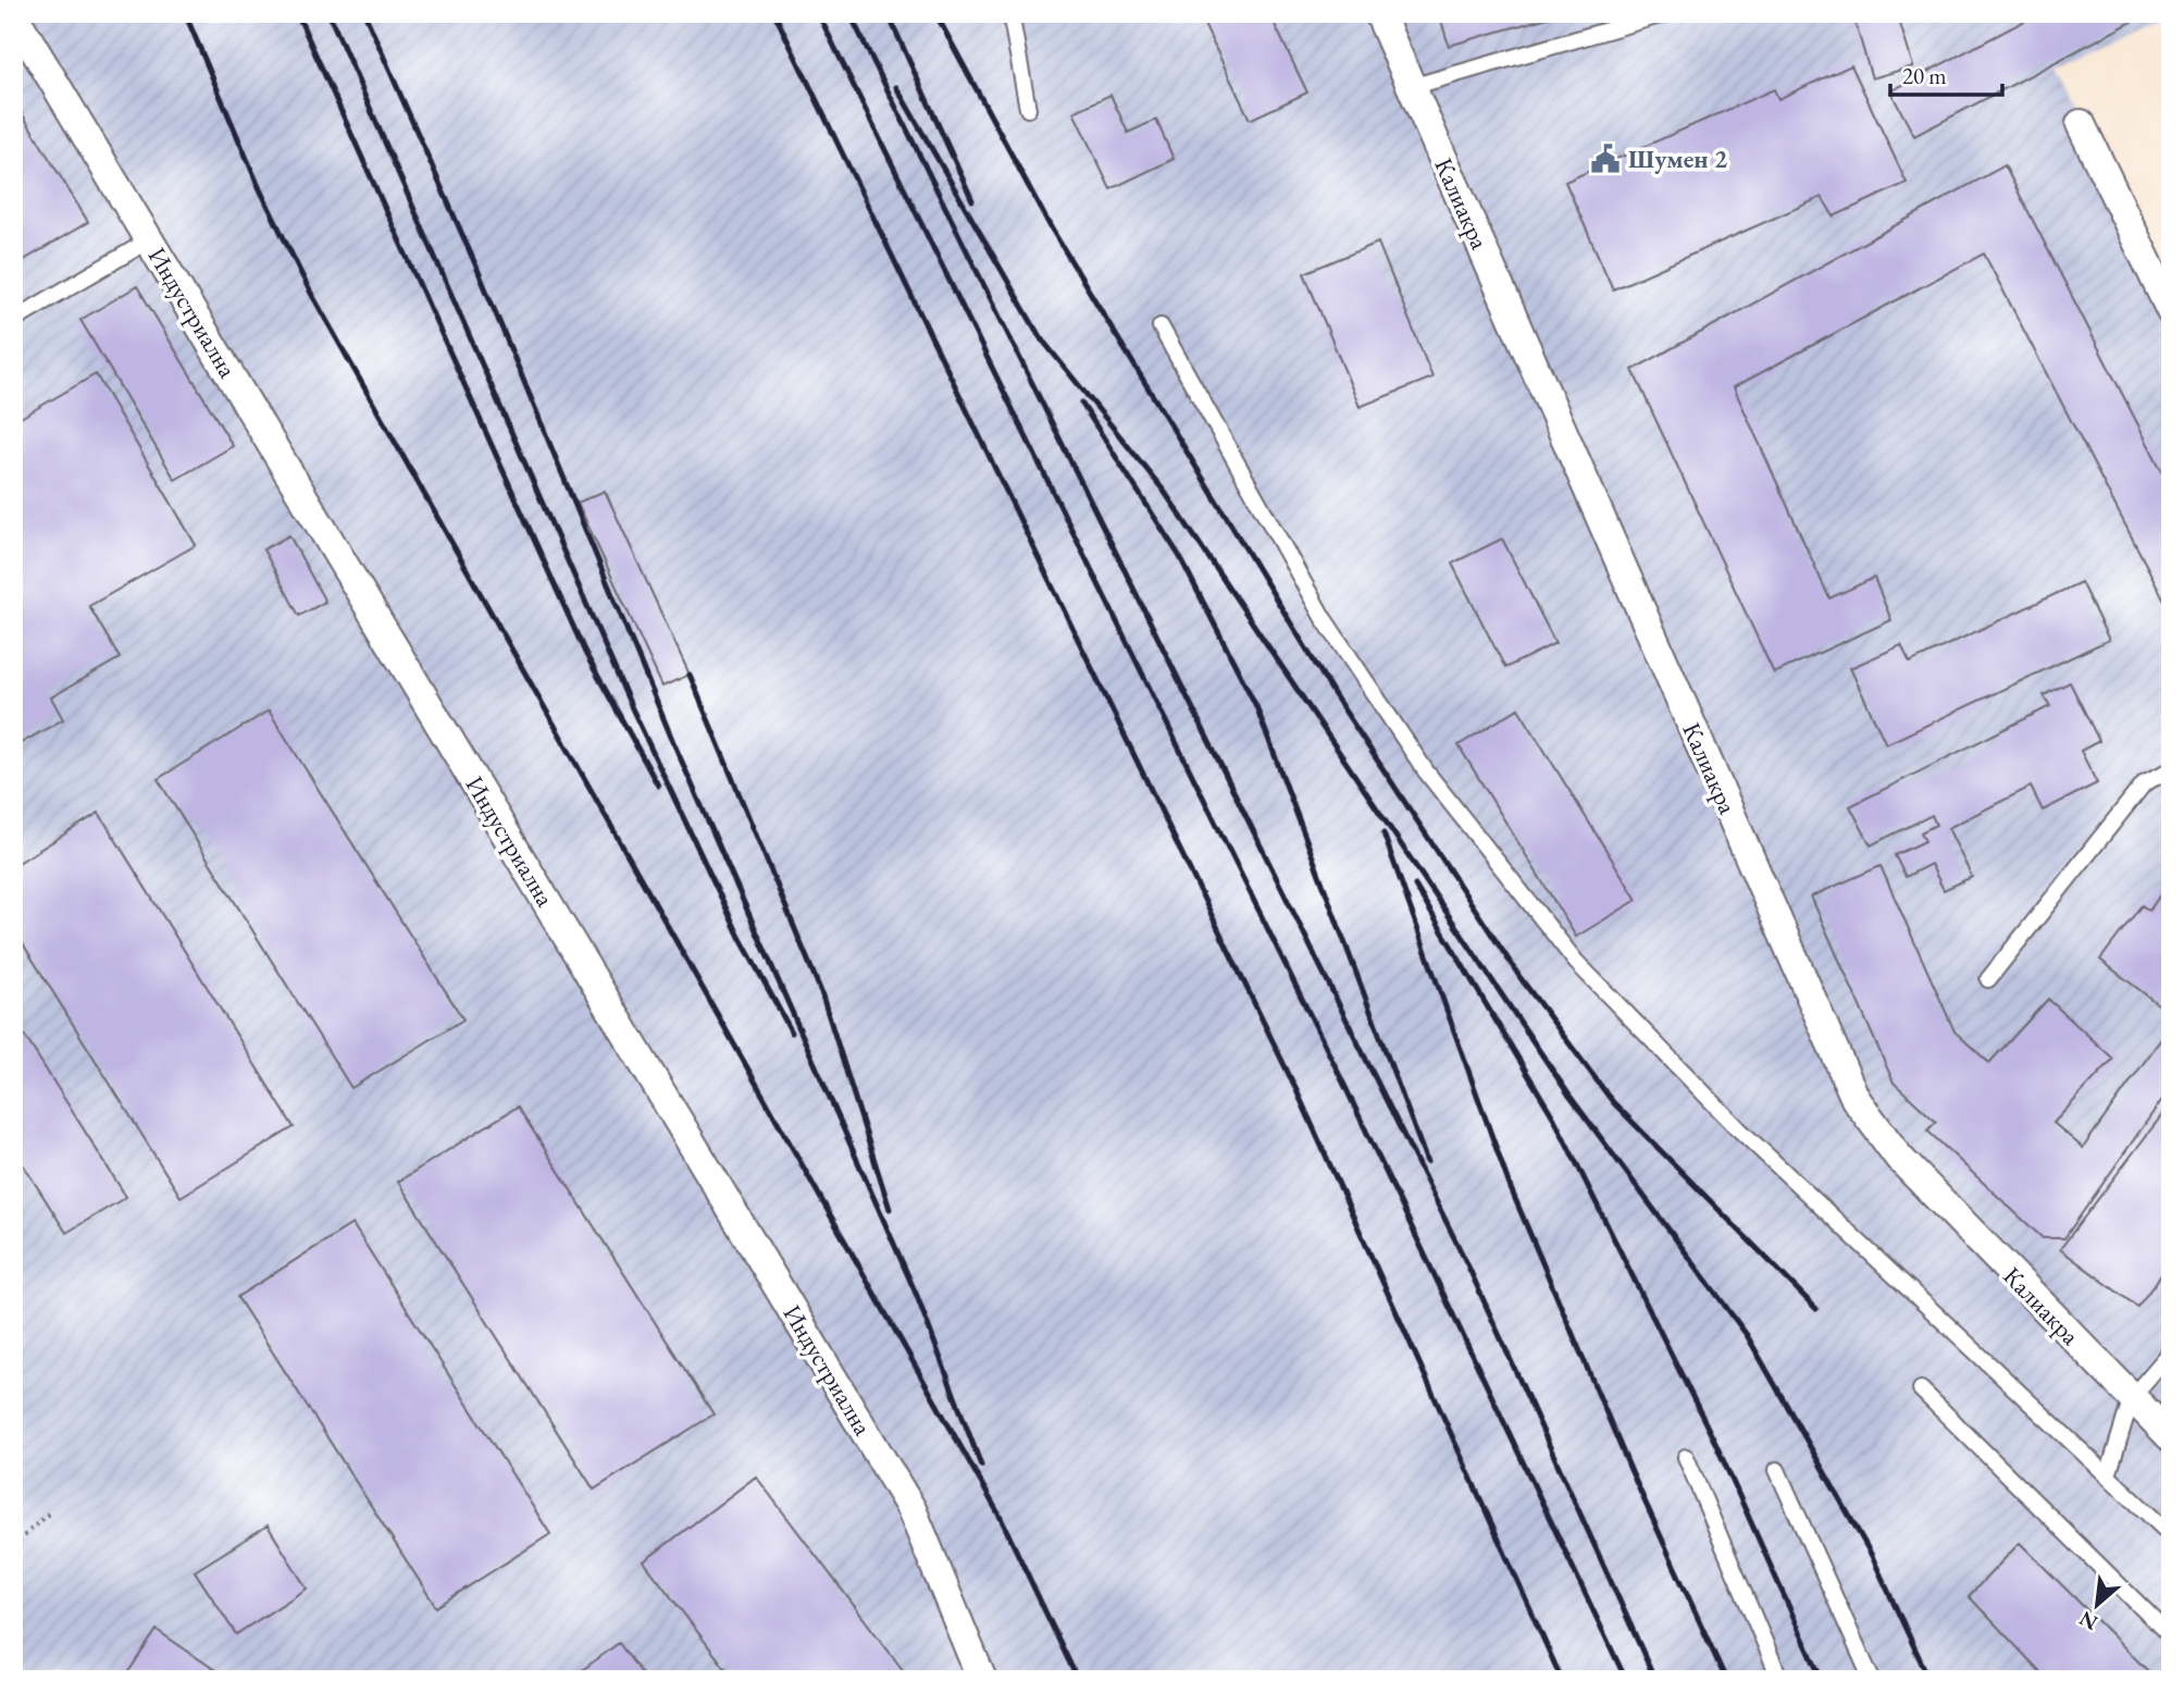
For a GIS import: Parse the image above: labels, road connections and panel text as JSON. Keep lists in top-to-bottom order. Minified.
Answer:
{"streets":{"street":["Калиакра","Индустриална"]},"places":{"public building":["Шумен 2"]},"scale_bar":"20 m","north":"bottom left"}
